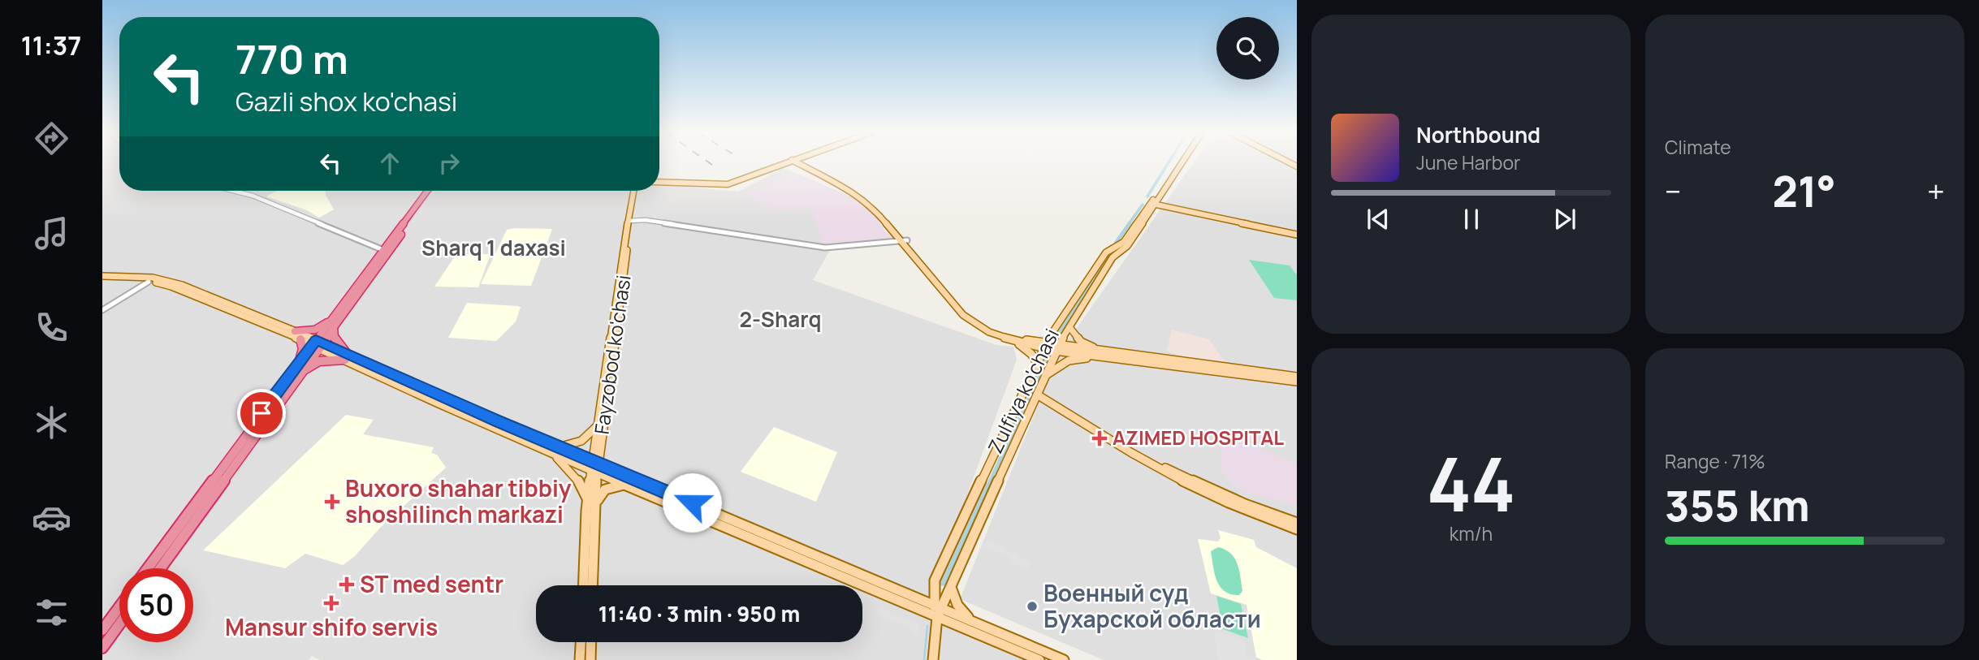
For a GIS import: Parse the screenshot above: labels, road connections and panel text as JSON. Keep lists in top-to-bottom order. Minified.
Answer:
{"streets":{"main road":["Fayzobod ko'chasi","Zulfiya ko'chasi"]},"districts":["Sharq 1 daxasi","2-Sharq"],"places":{"health":["AZIMED HOSPITAL","Buxoro shahar tibbiy shoshilinch markazi","ST med sentr","Mansur shifo servis"],"other":["Военный суд Бухарской области"]},"page":{"tabs":"11:37","tile":["Climate",["44","km/h"],["Range · 71%","355 km"]],"turn":["770 m","Gazli shox ko'chasi"],"song":["Northbound","June Harbor"],"heat":["−","21°","+"],"limit":"50","trip":"11:40 · 3 min · 950 m"}}
